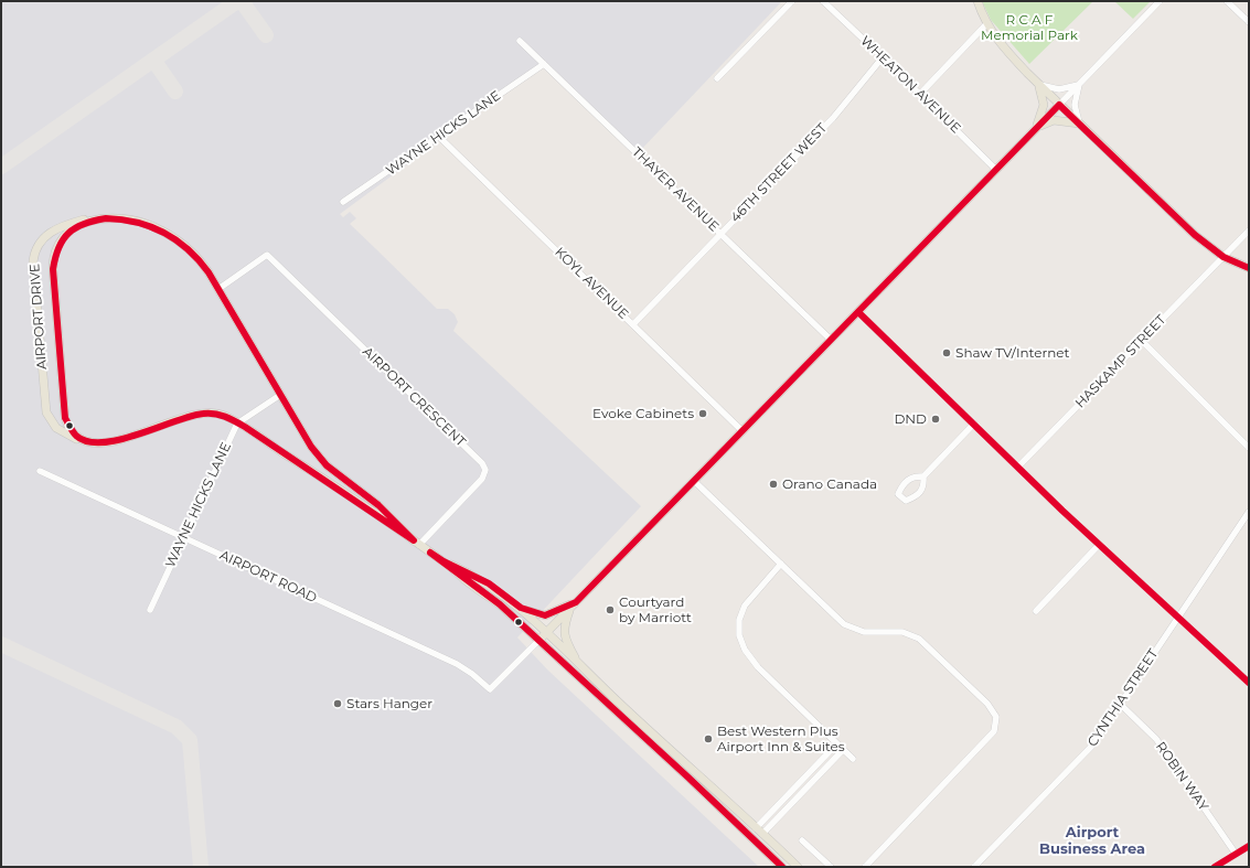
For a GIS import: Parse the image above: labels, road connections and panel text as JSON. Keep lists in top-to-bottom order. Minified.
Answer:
{"streets":{"main road":["AIRPORT DRIVE"],"street":["WHEATON AVENUE","WAYNE HICKS LANE","46TH STREET WEST","THAYER AVENUE","KOYL AVENUE","HASKAMP STREET","AIRPORT CRESCENT","AIRPORT ROAD","CYNTHIA STREET","ROBIN WAY"]},"crossings":[["WHEATON AVENUE","46TH STREET WEST"],["WAYNE HICKS LANE","THAYER AVENUE"],["WAYNE HICKS LANE","KOYL AVENUE"],["WAYNE HICKS LANE","AIRPORT DRIVE"],["WAYNE HICKS LANE","AIRPORT ROAD"],["46TH STREET WEST","THAYER AVENUE"],["46TH STREET WEST","KOYL AVENUE"],["AIRPORT DRIVE","AIRPORT CRESCENT"],["AIRPORT DRIVE","AIRPORT ROAD"],["CYNTHIA STREET","ROBIN WAY"]],"districts":["Airport Business Area"],"parks":["R C A F Memorial Park"],"places":["Shaw TV/Internet","Evoke Cabinets","DND","Orano Canada","Courtyard by Marriott","Stars Hanger","Best Western Plus Airport Inn & Suites"]}
